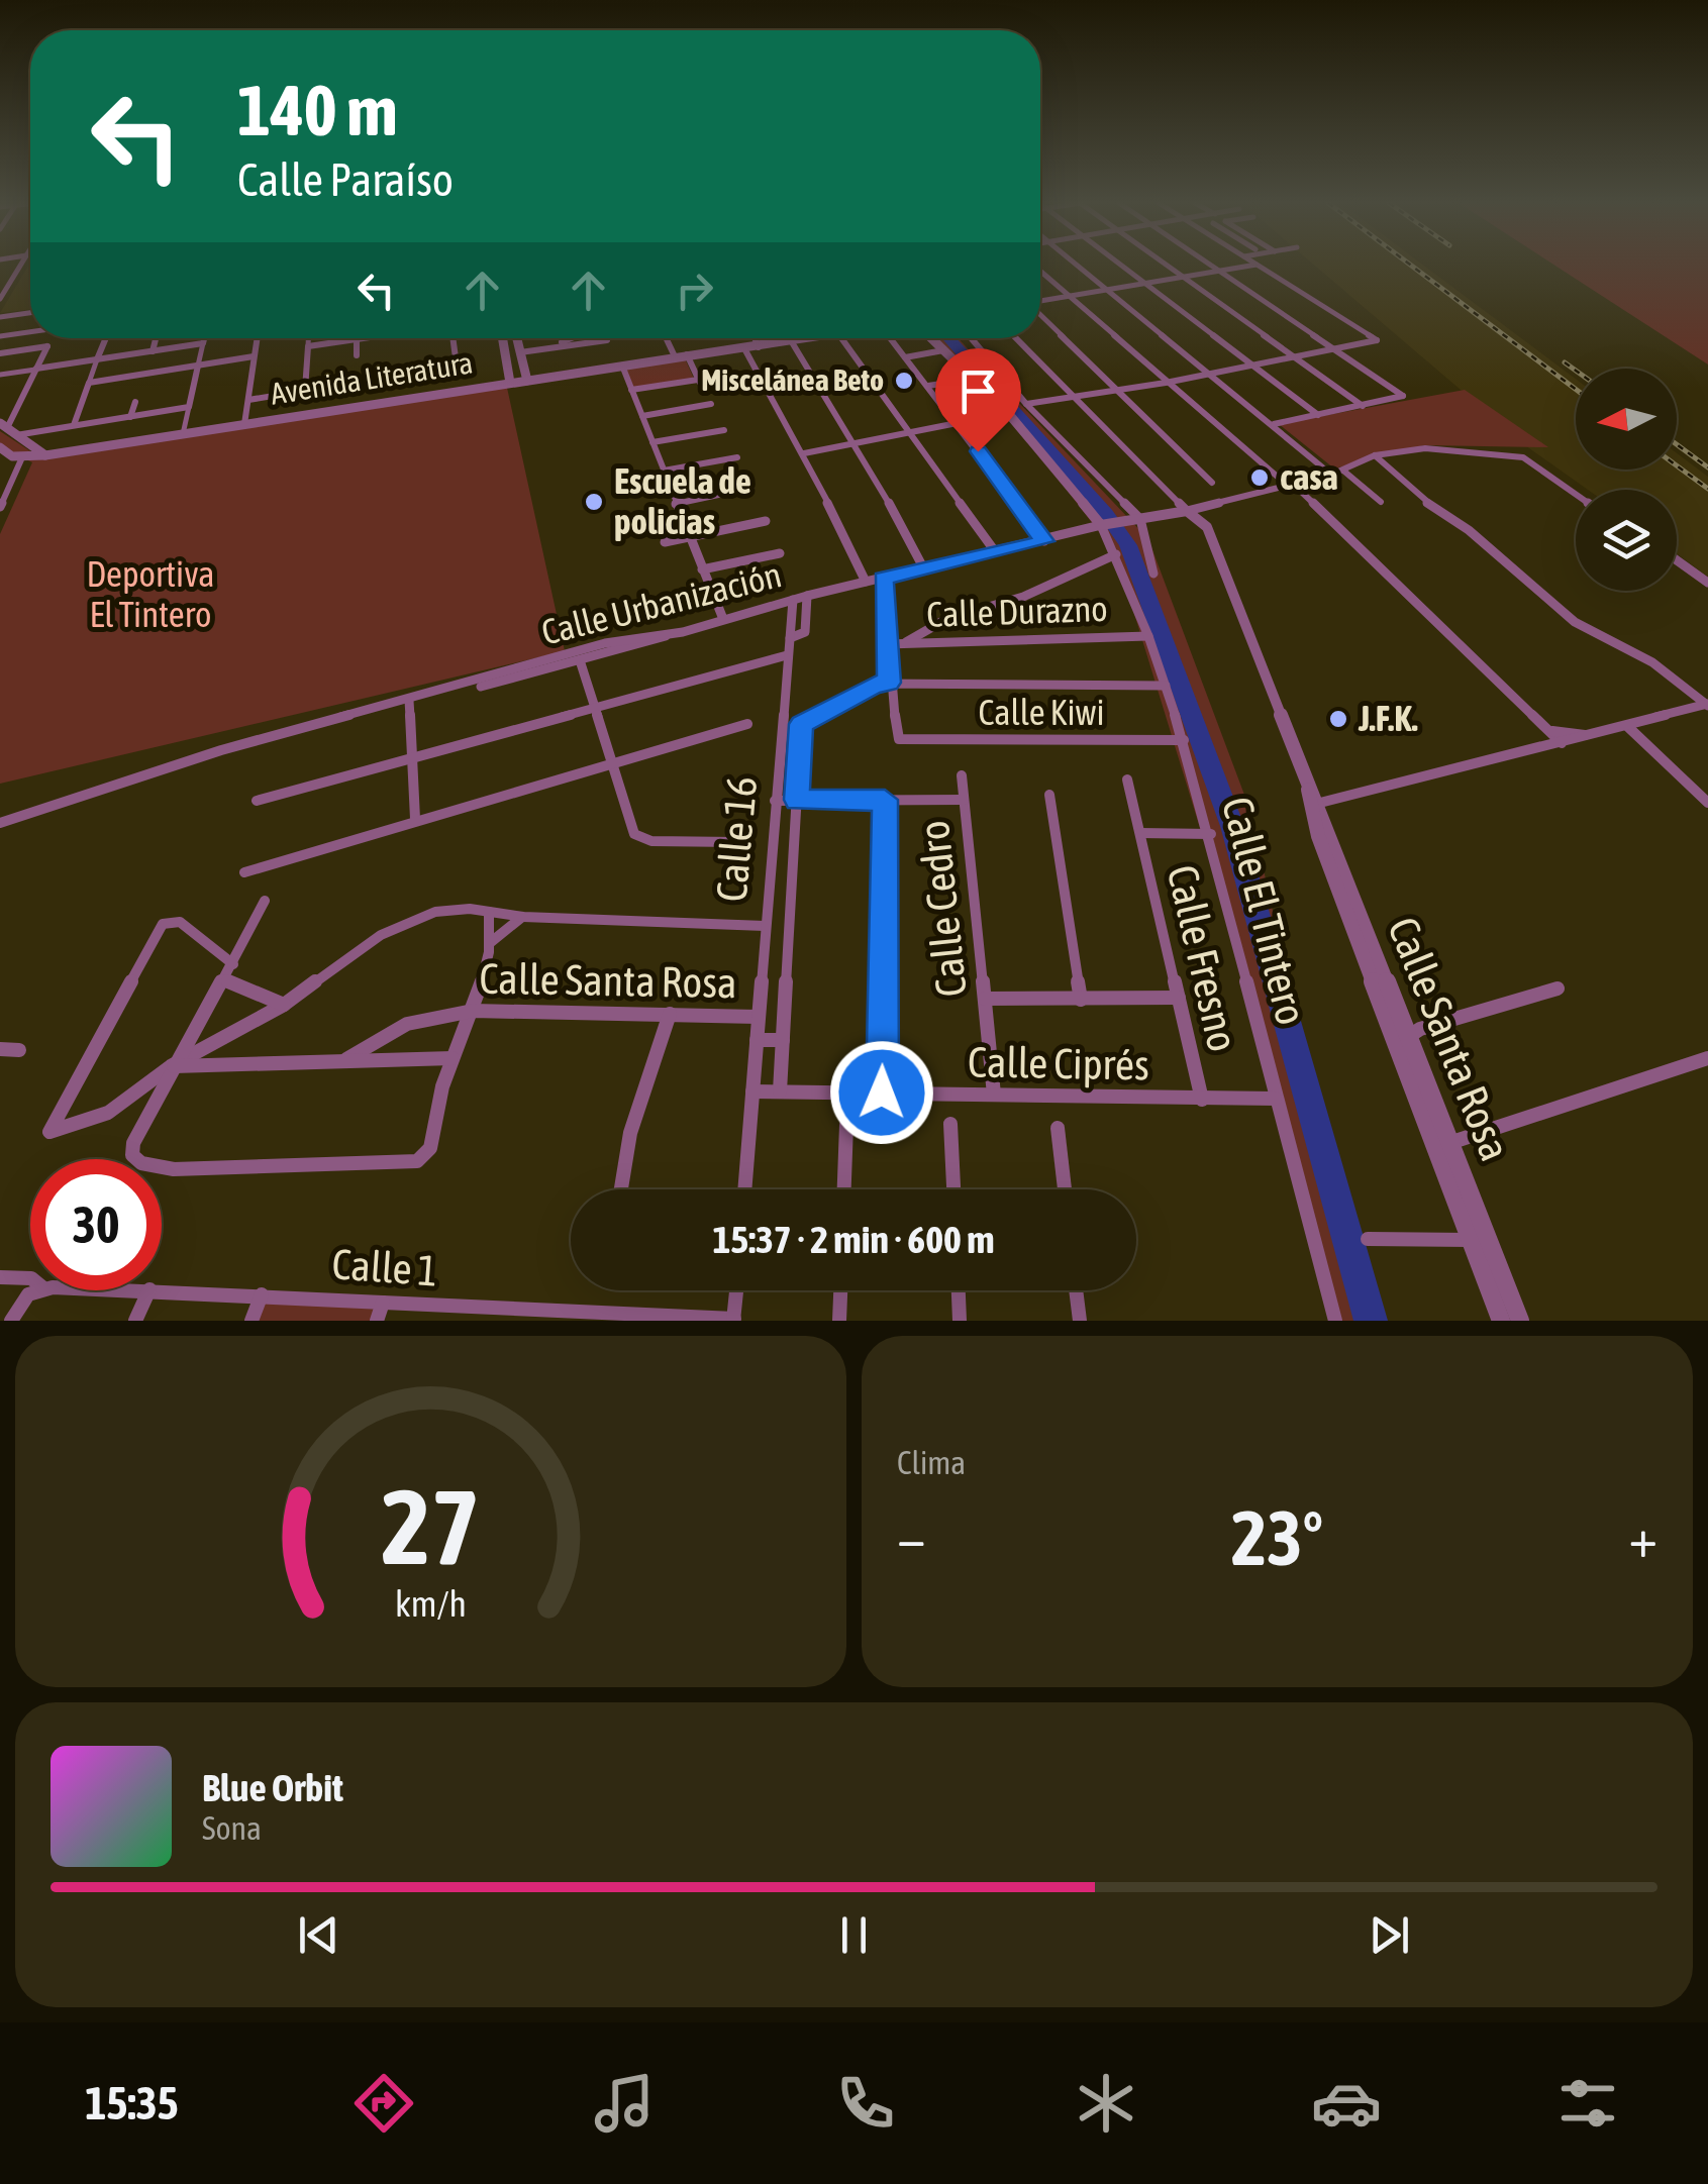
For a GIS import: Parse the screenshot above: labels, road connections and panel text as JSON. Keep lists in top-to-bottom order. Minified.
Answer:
{"streets":{"street":["Avenida Literatura","Calle Urbanización","Calle Durazno","Calle Kiwi","Calle 16","Calle Cedro","Calle El Tintero","Calle Fresno","Calle Santa Rosa","Calle Ciprés","Calle 1"]},"crossings":[["Calle Urbanización","Calle 16"],["Calle Urbanización","Calle El Tintero"],["Calle Urbanización","Calle Santa Rosa"],["Calle Durazno","Calle El Tintero"],["Calle Kiwi","Calle El Tintero"],["Calle 16","Calle Santa Rosa"],["Calle 16","Calle Ciprés"],["Calle Cedro","Calle Ciprés"],["Calle El Tintero","Calle Ciprés"],["Calle Fresno","Calle Ciprés"]],"parks":["Deportiva El Tintero"],"places":["Miscelánea Beto","casa","Escuela de policias","J.F.K."],"north":"left","page":{"turn":["140 m","Calle Paraíso"],"limit":"30","trip":"15:37 · 2 min · 600 m","tile":"Clima","heat":["−","23°","+"],"song":["Blue Orbit","Sona"],"tabs":"15:35","gauge":["27","km/h"]}}
